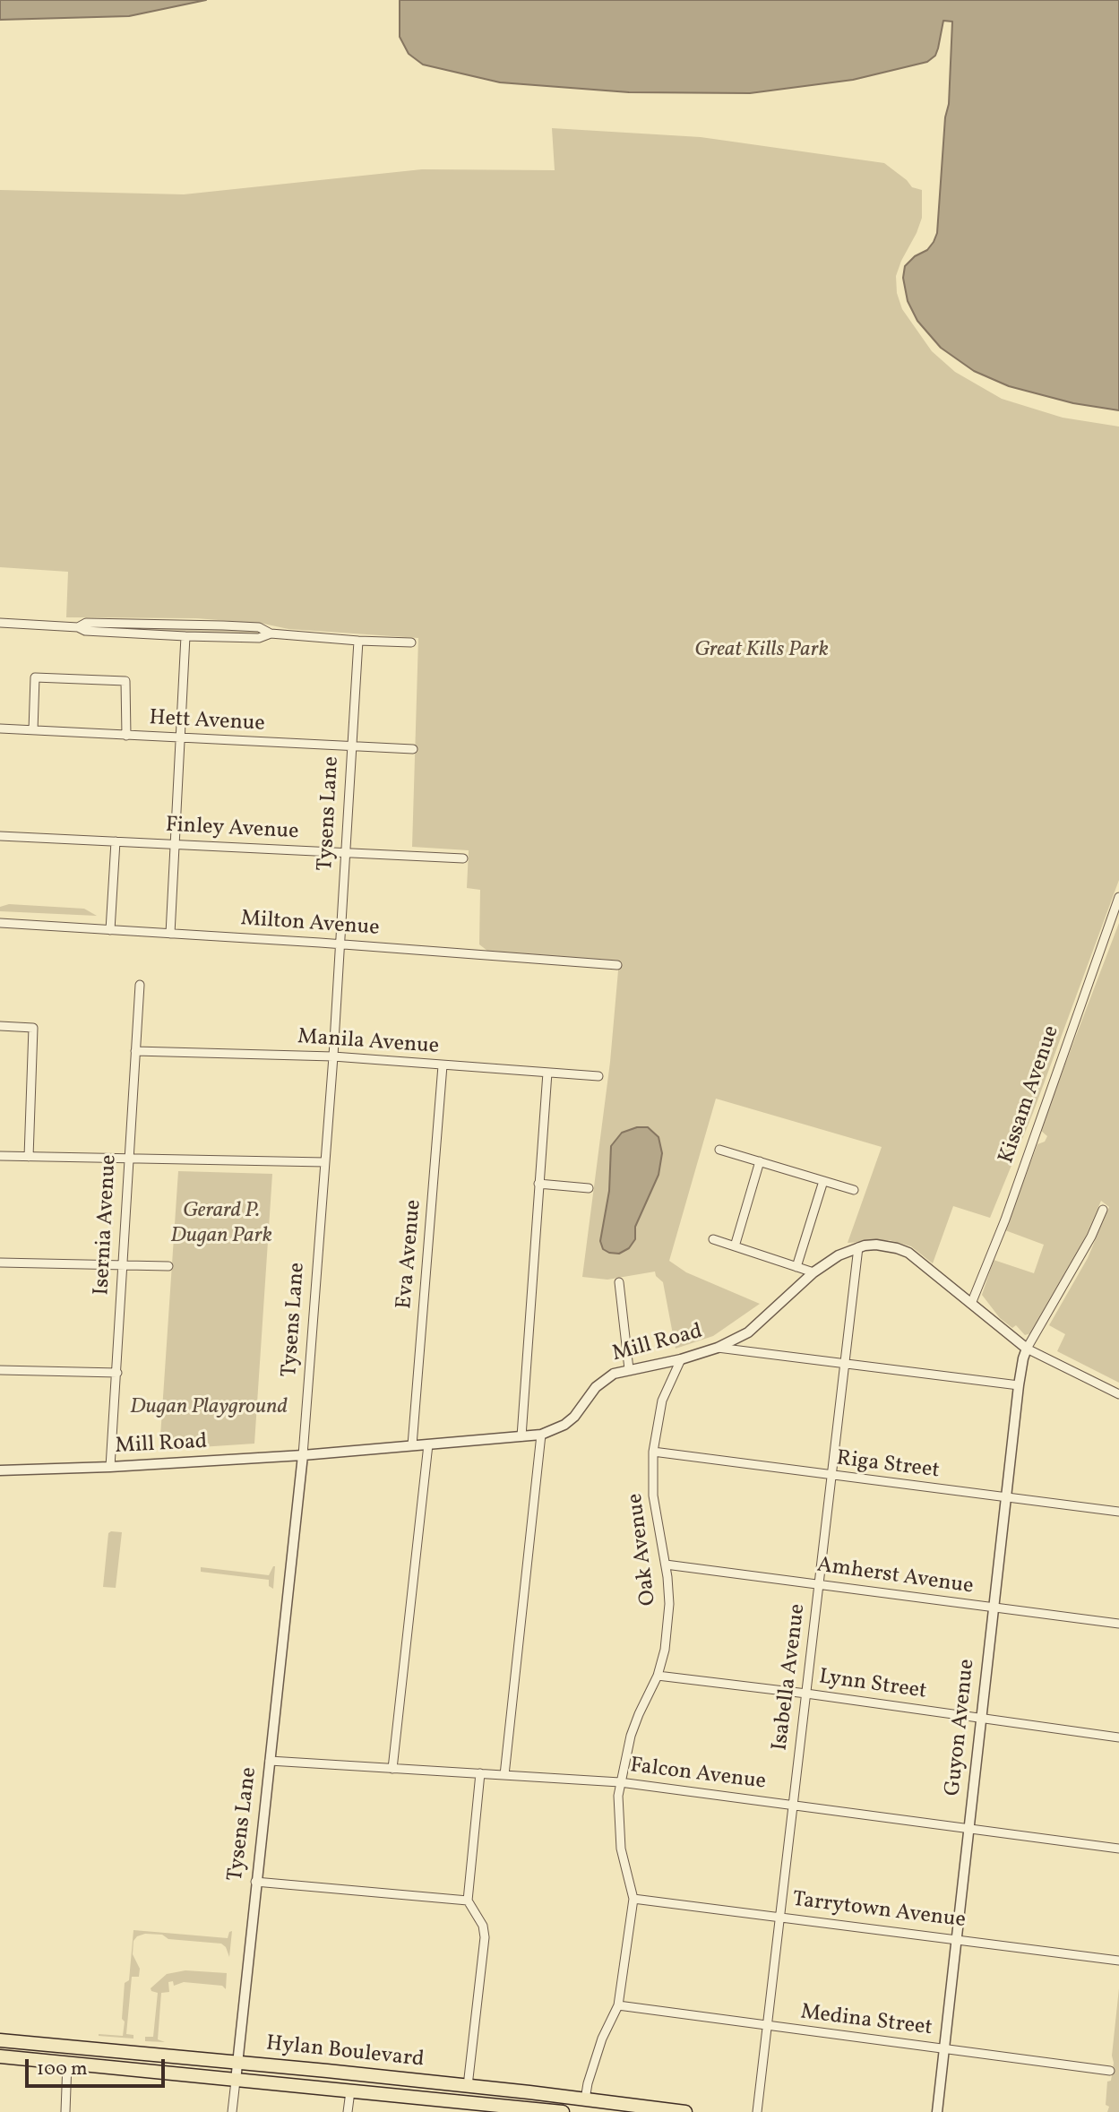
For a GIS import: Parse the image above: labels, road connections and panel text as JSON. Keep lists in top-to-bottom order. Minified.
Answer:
{"streets":{"main road":["Hylan Boulevard"],"street":["Hett Avenue","Tysens Lane","Finley Avenue","Milton Avenue","Manila Avenue","Kissam Avenue","Isernia Avenue","Eva Avenue","Mill Road","Riga Street","Oak Avenue","Amherst Avenue","Isabella Avenue","Lynn Street","Guyon Avenue","Falcon Avenue","Tarrytown Avenue","Medina Street"]},"crossings":[["Hett Avenue","Tysens Lane"],["Tysens Lane","Finley Avenue"],["Tysens Lane","Milton Avenue"],["Tysens Lane","Manila Avenue"],["Tysens Lane","Mill Road"],["Tysens Lane","Falcon Avenue"],["Tysens Lane","Hylan Boulevard"],["Manila Avenue","Isernia Avenue"],["Manila Avenue","Eva Avenue"],["Kissam Avenue","Mill Road"],["Isernia Avenue","Mill Road"],["Eva Avenue","Mill Road"],["Mill Road","Oak Avenue"],["Mill Road","Isabella Avenue"],["Mill Road","Guyon Avenue"],["Riga Street","Oak Avenue"],["Riga Street","Isabella Avenue"],["Riga Street","Guyon Avenue"],["Oak Avenue","Amherst Avenue"],["Oak Avenue","Lynn Street"],["Oak Avenue","Falcon Avenue"],["Oak Avenue","Tarrytown Avenue"],["Oak Avenue","Medina Street"],["Oak Avenue","Hylan Boulevard"],["Amherst Avenue","Isabella Avenue"],["Amherst Avenue","Guyon Avenue"],["Isabella Avenue","Lynn Street"],["Isabella Avenue","Falcon Avenue"],["Isabella Avenue","Tarrytown Avenue"],["Isabella Avenue","Medina Street"],["Lynn Street","Guyon Avenue"],["Guyon Avenue","Falcon Avenue"],["Guyon Avenue","Tarrytown Avenue"],["Guyon Avenue","Medina Street"]],"parks":["Great Kills Park","Gerard P. Dugan Park","Dugan Playground"],"scale_bar":"100 m"}
